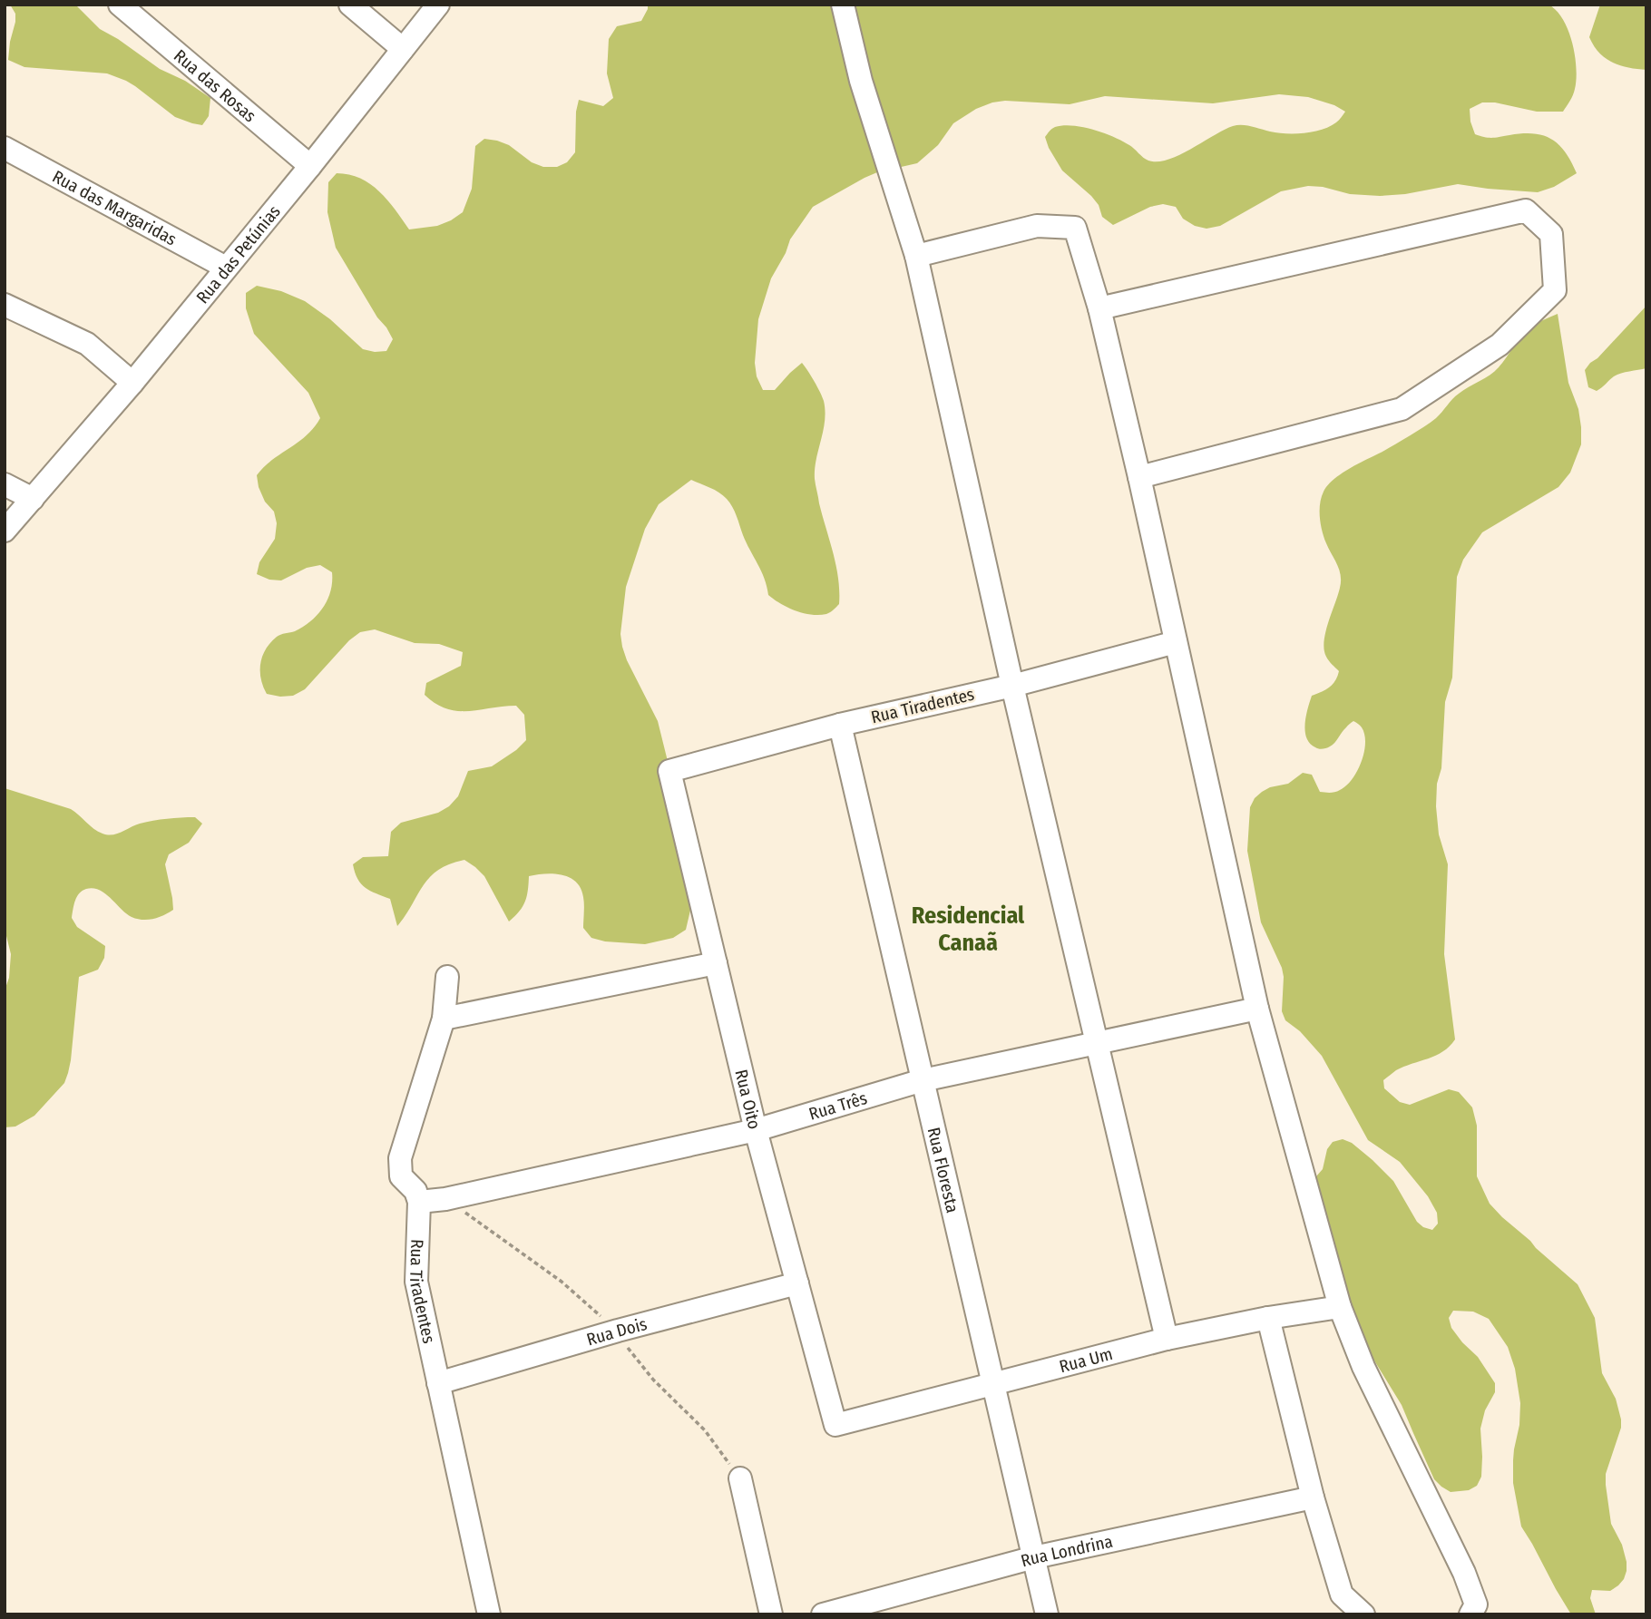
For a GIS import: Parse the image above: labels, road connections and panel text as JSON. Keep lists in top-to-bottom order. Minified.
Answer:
{"streets":{"street":["Rua das Rosas","Rua das Margaridas","Rua das Petúnias","Rua Tiradentes","Rua Oito","Rua Três","Rua Floresta","Rua Dois","Rua Um","Rua Londrina"]},"crossings":[["Rua das Rosas","Rua das Petúnias"],["Rua das Margaridas","Rua das Petúnias"],["Rua Tiradentes","Rua Oito"],["Rua Tiradentes","Rua Três"],["Rua Tiradentes","Rua Floresta"],["Rua Tiradentes","Rua Dois"],["Rua Oito","Rua Três"],["Rua Oito","Rua Dois"],["Rua Oito","Rua Um"],["Rua Três","Rua Floresta"],["Rua Floresta","Rua Um"],["Rua Floresta","Rua Londrina"]],"districts":["Residencial Canaã"]}
